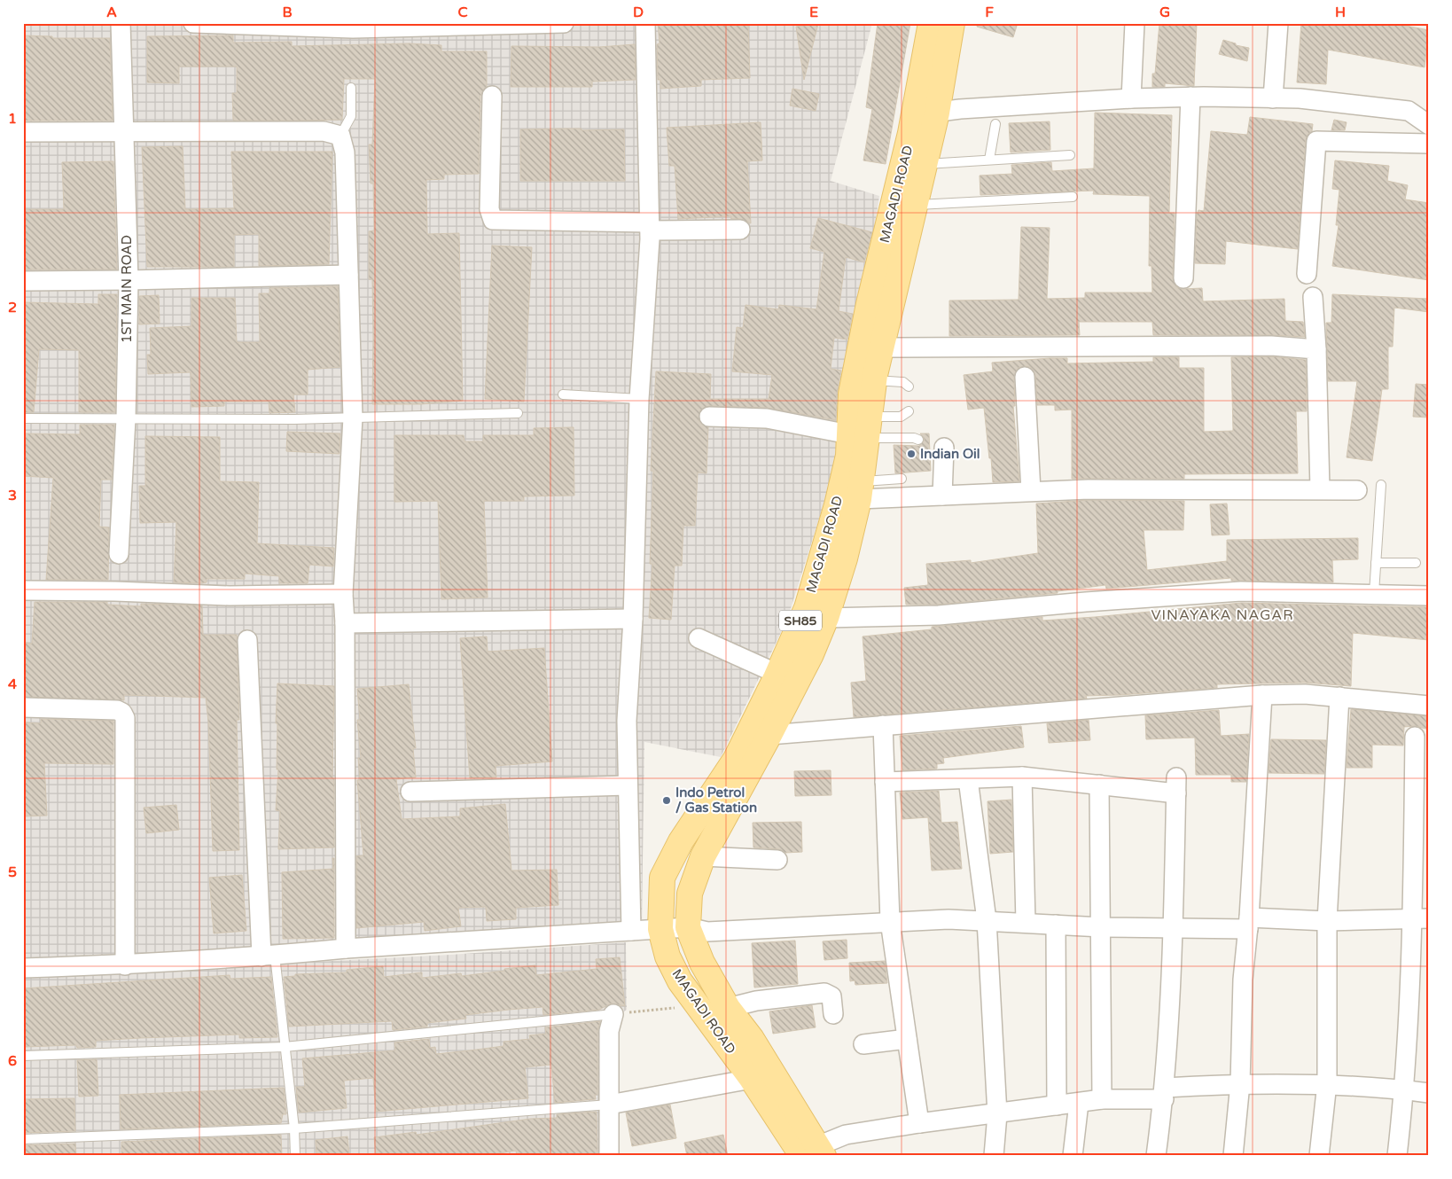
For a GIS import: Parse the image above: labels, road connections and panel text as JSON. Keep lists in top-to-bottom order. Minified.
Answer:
{"streets":{"main road":["MAGADI ROAD","SH85"],"street":["1ST MAIN ROAD"]},"districts":["VINAYAKA NAGAR"],"places":["Indian Oil","Indo Petrol / Gas Station"],"grid":{"columns":["A","B","C","D","E","F","G","H"],"rows":["1","2","3","4","5","6"]}}
